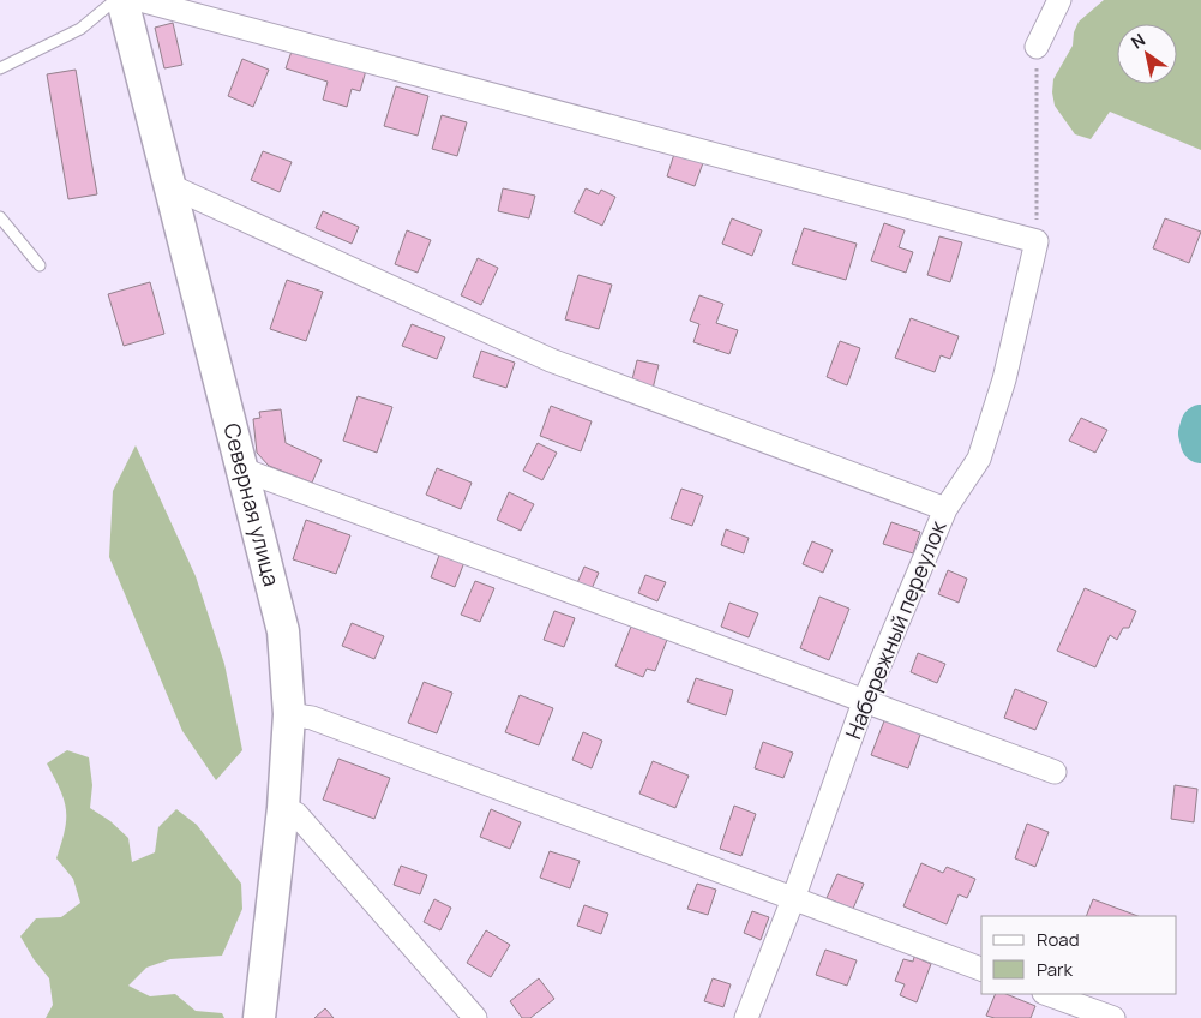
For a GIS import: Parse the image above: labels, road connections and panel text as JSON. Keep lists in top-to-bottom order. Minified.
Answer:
{"streets":{"street":["Северная улица","Набережный переулок"]},"legend":["Road","Park"],"north":"top left"}
